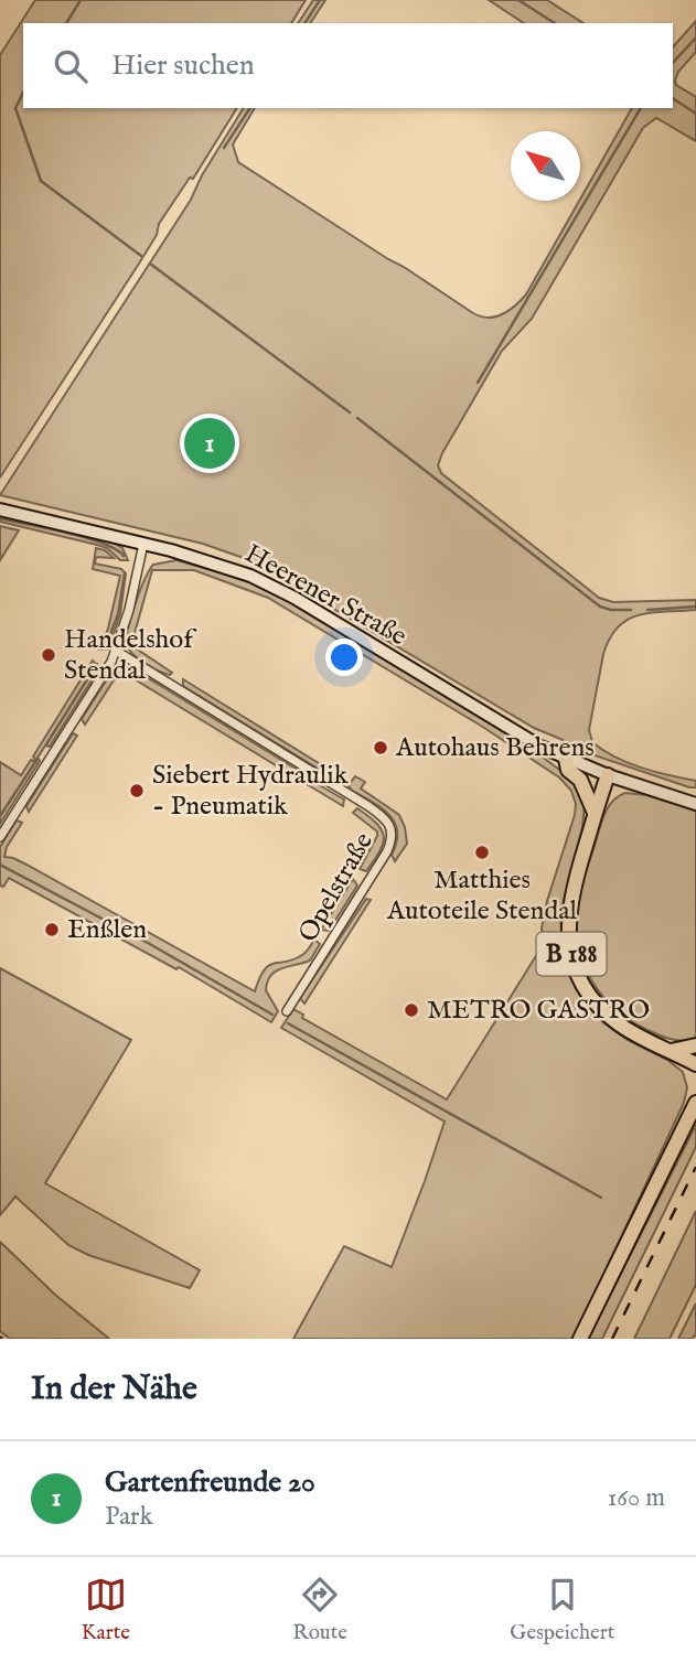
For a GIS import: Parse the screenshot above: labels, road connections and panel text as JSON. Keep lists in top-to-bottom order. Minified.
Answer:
{"streets":{"main road":["Heerener Straße","B 188"],"street":["Opelstraße"]},"crossings":[["Heerener Straße","B 188"]],"places":["Handelshof Stendal","Autohaus Behrens","Siebert Hydraulik - Pneumatik","Matthies Autoteile Stendal","Enßlen","METRO GASTRO"],"north":"top left","page":{"search":"Hier suchen","pins":"1","heading":"In der Nähe","list":[{"mark":"1","name":"Gartenfreunde 20","note":"Park","value":"160 m"}],"nav":["Karte","Route","Gespeichert"]}}
